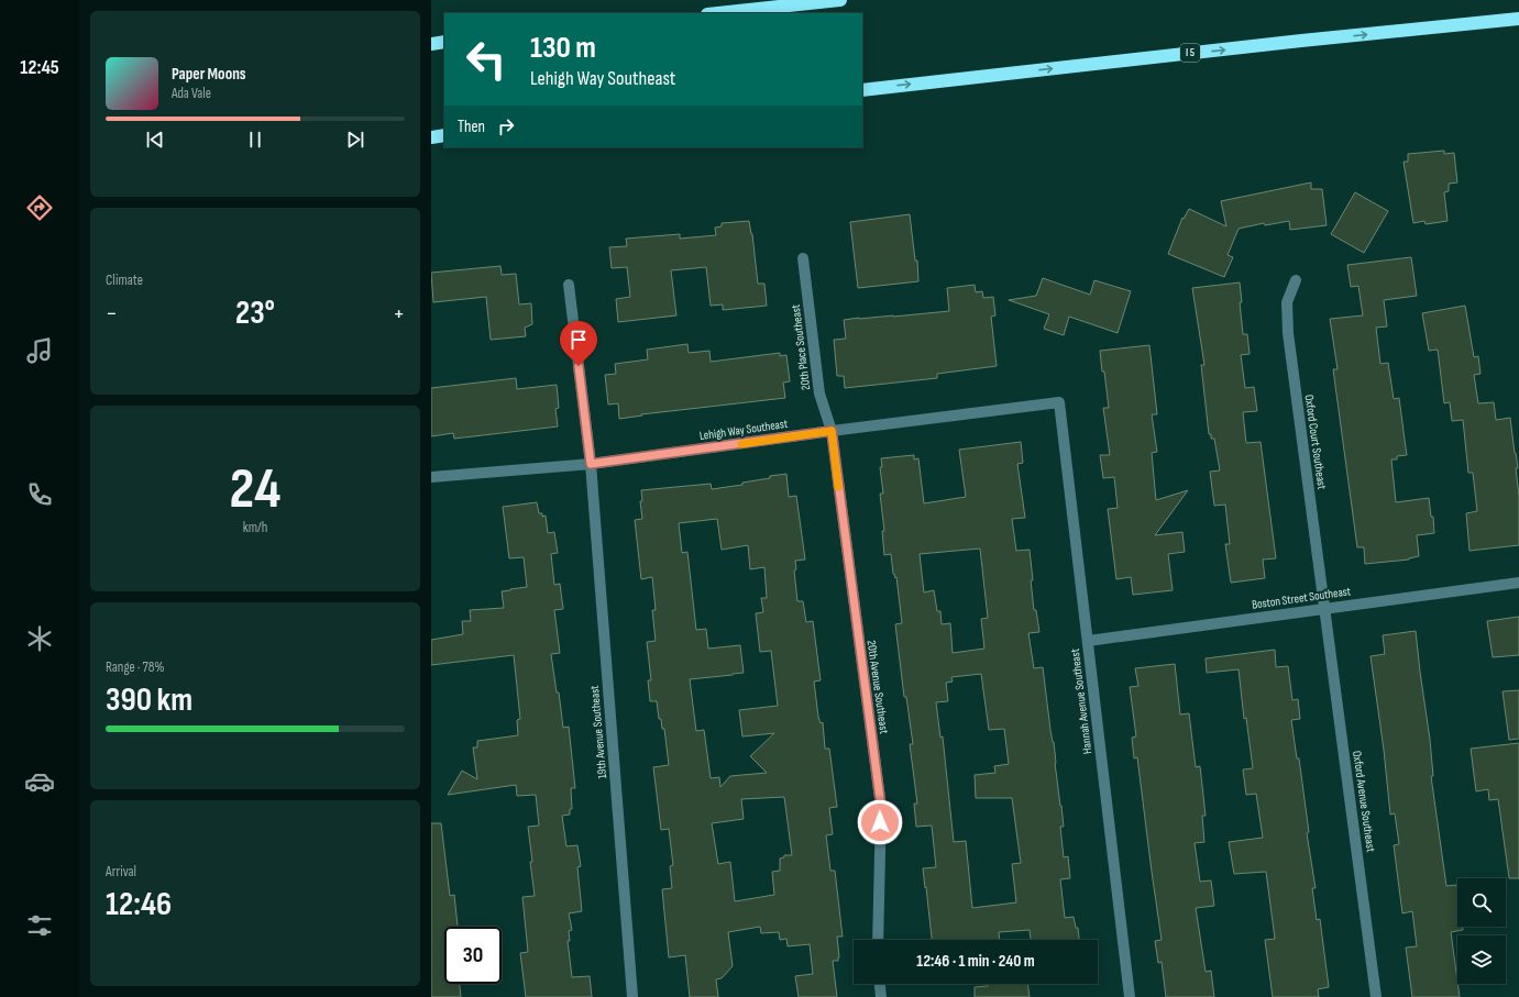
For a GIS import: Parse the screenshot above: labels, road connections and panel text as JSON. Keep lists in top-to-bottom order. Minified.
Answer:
{"streets":{"highway":["I 5"],"street":["20th Place Southeast","Lehigh Way Southeast","Oxford Court Southeast","Boston Street Southeast","20th Avenue Southeast","Hannah Avenue Southeast","19th Avenue Southeast","Oxford Avenue Southeast"]},"crossings":[["20th Place Southeast","Lehigh Way Southeast"],["20th Place Southeast","20th Avenue Southeast"],["Lehigh Way Southeast","20th Avenue Southeast"],["Lehigh Way Southeast","Hannah Avenue Southeast"],["Lehigh Way Southeast","19th Avenue Southeast"],["Oxford Court Southeast","Boston Street Southeast"],["Oxford Court Southeast","Oxford Avenue Southeast"],["Boston Street Southeast","Hannah Avenue Southeast"],["Boston Street Southeast","Oxford Avenue Southeast"]],"page":{"tabs":"12:45","turn":["130 m","Lehigh Way Southeast"],"song":["Paper Moons","Ada Vale"],"then":"Then","tile":["Climate",["24","km/h"],["Range · 78%","390 km"],["Arrival","12:46"]],"heat":["−","23°","+"],"limit":"30","trip":"12:46 · 1 min · 240 m"}}
